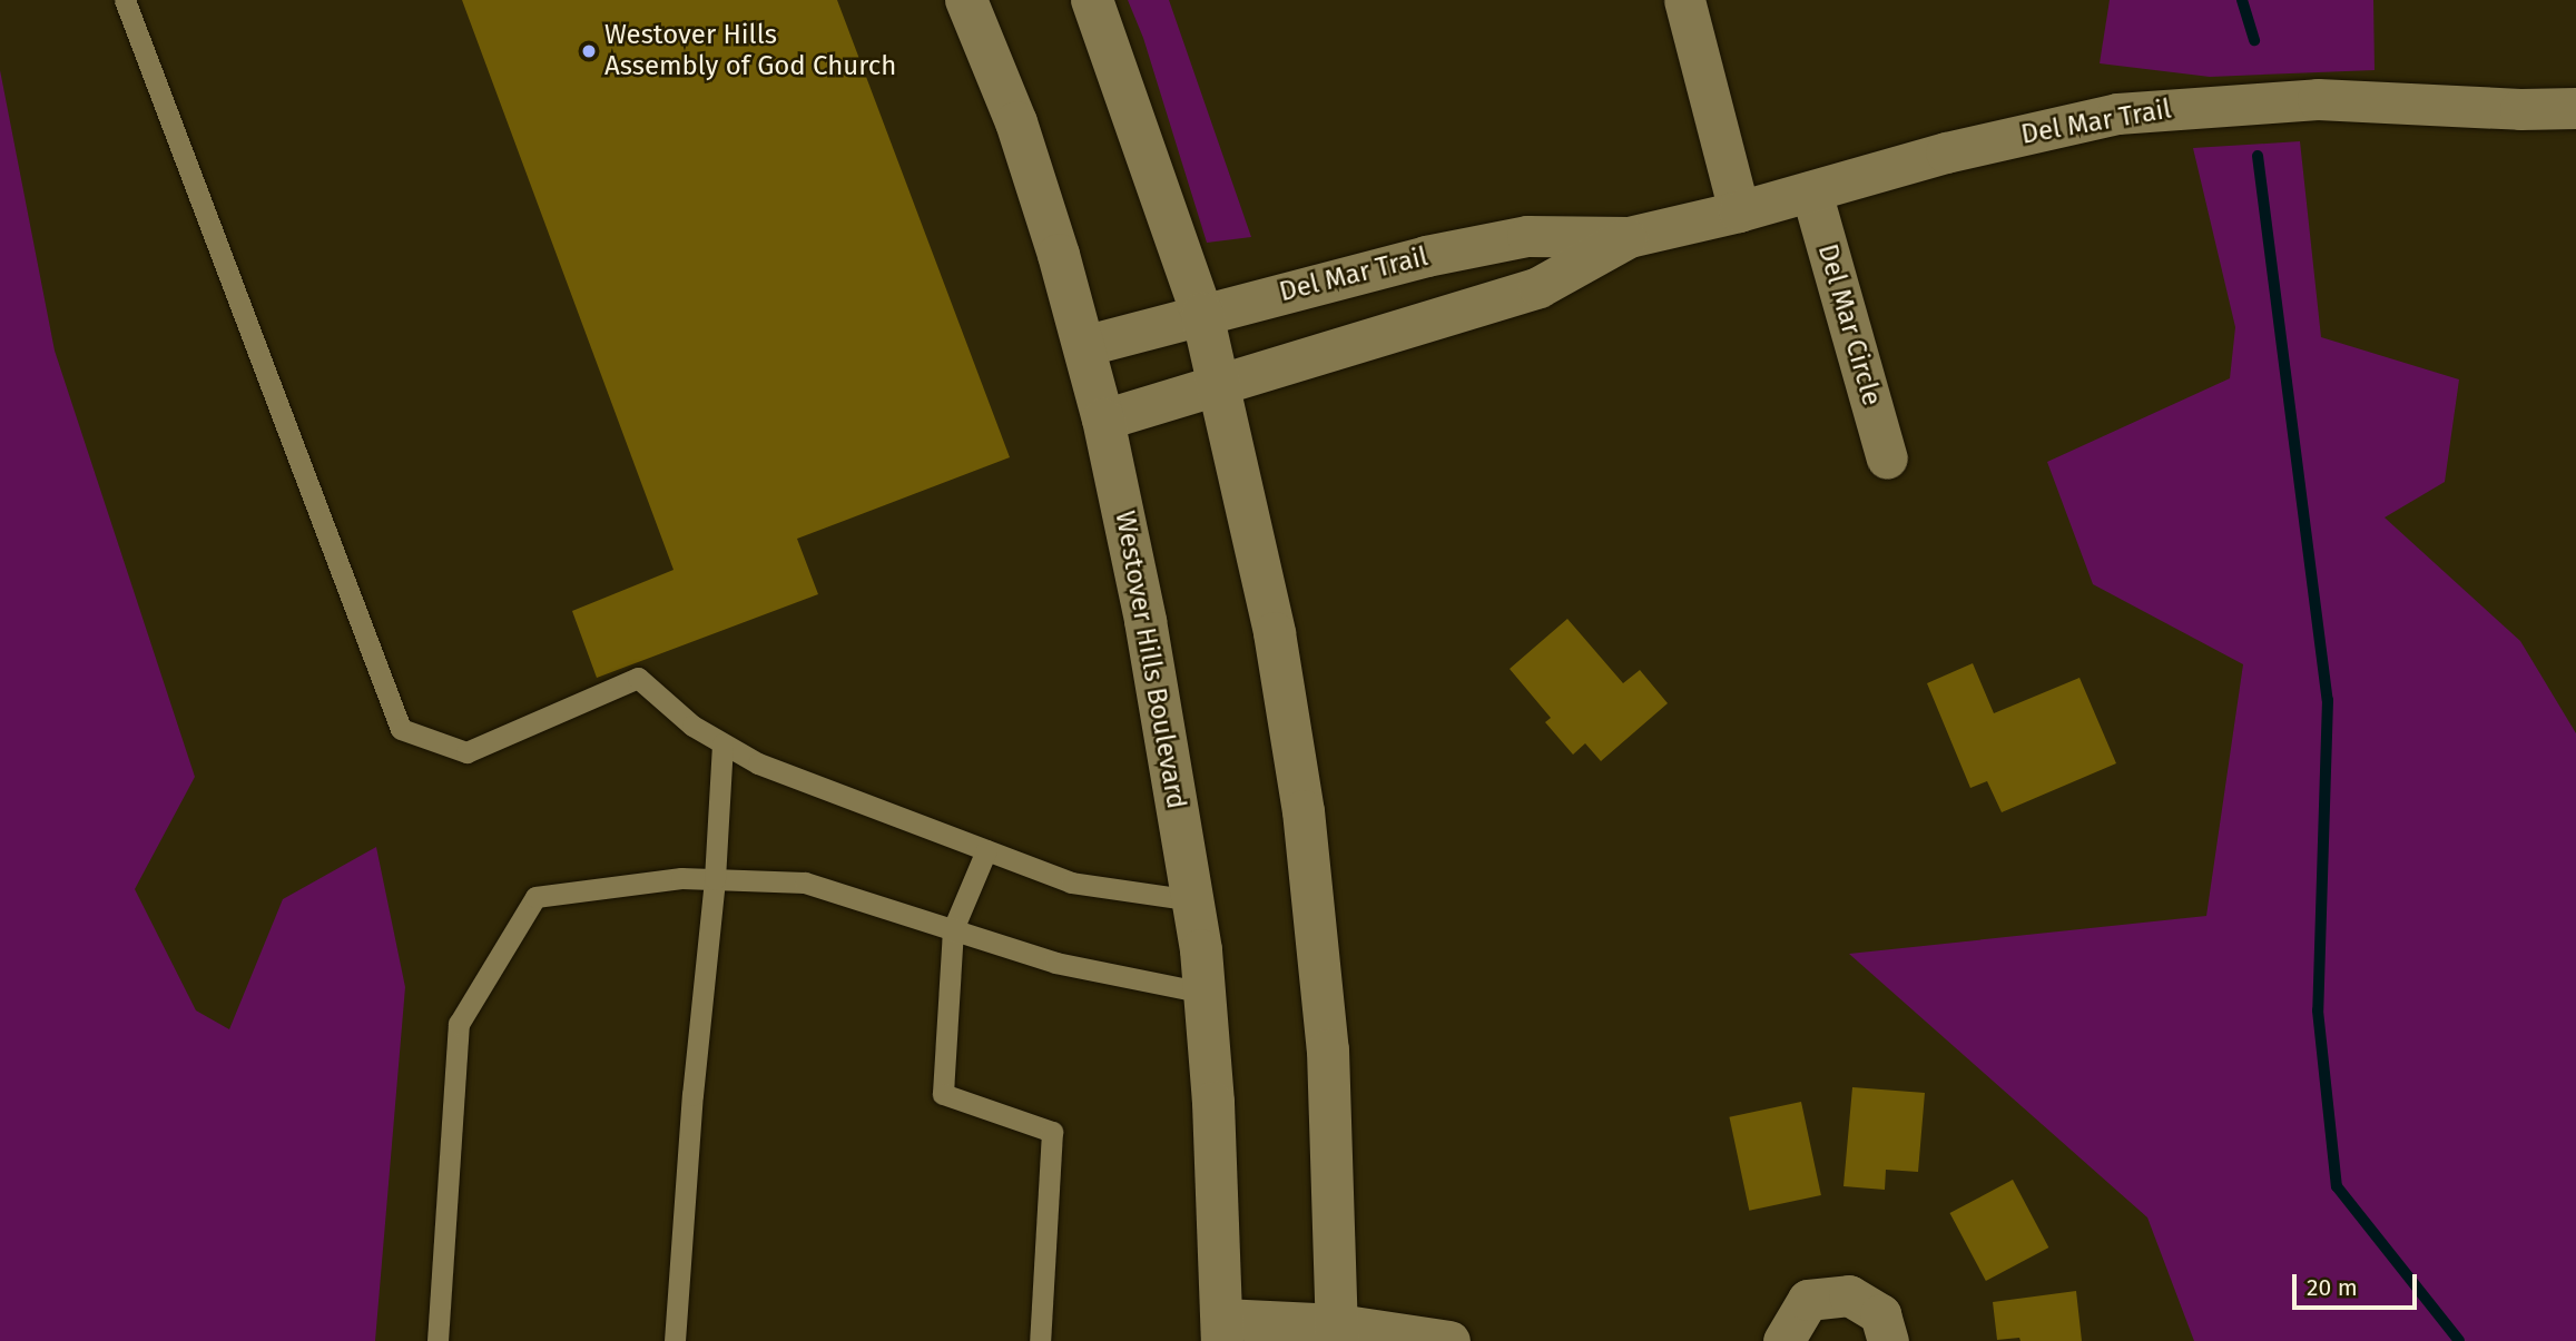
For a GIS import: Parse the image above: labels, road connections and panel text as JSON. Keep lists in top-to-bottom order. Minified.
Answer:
{"streets":{"main road":["Westover Hills Boulevard"],"street":["Del Mar Trail","Del Mar Circle"]},"crossings":[["Del Mar Trail","Del Mar Circle"],["Del Mar Trail","Westover Hills Boulevard"]],"places":["Westover Hills Assembly of God Church"],"scale_bar":"20 m"}
